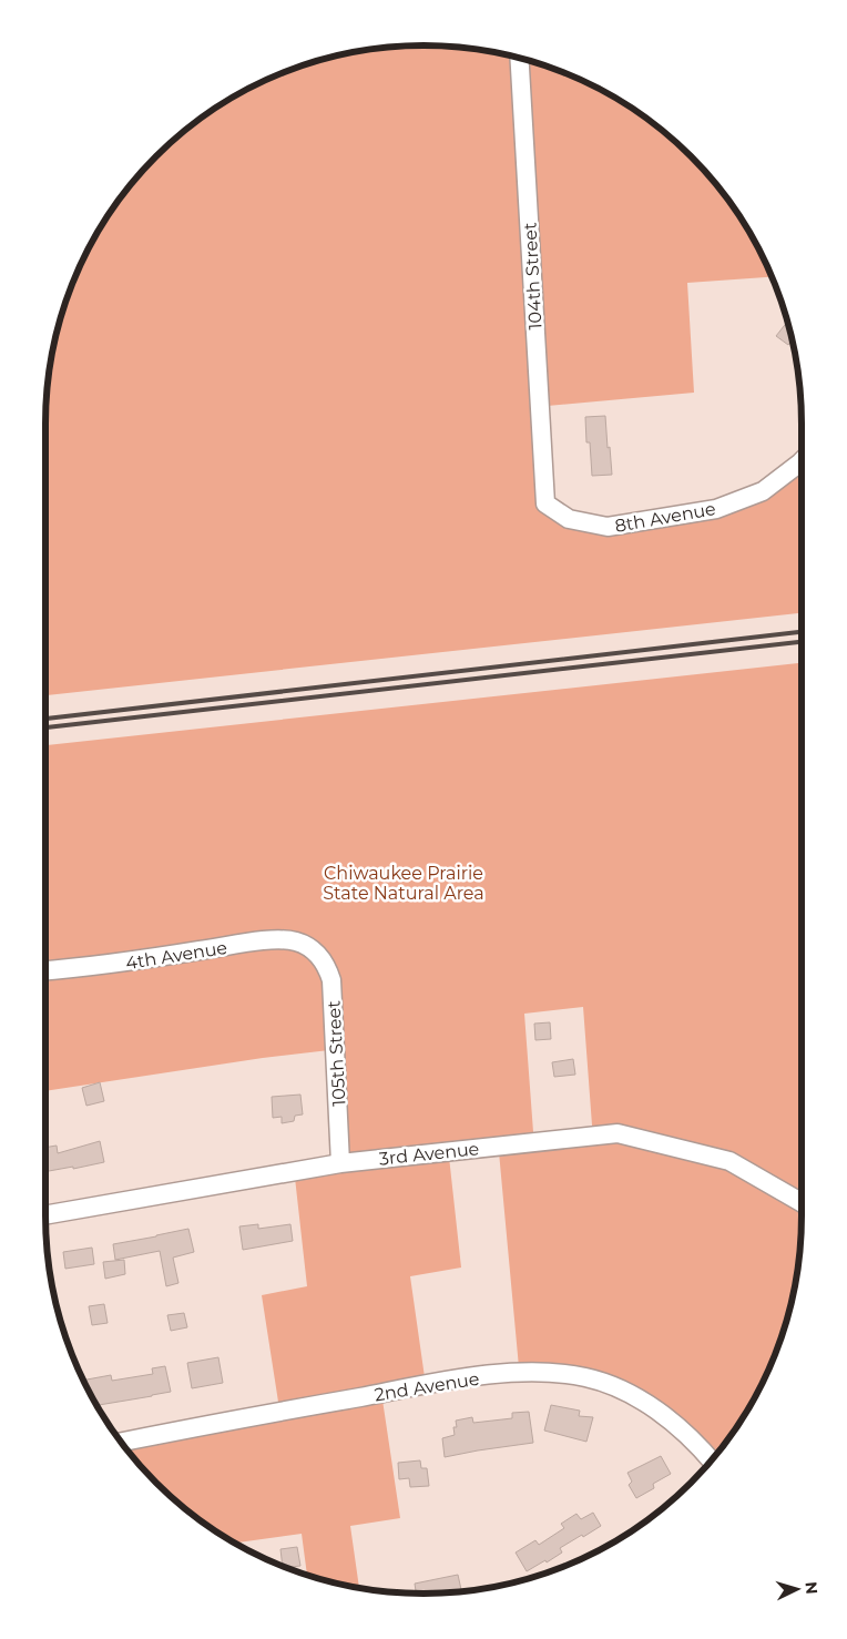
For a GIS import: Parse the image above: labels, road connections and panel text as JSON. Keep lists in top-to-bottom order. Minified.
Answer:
{"streets":{"street":["104th Street","8th Avenue","4th Avenue","105th Street","3rd Avenue","2nd Avenue"]},"crossings":[["104th Street","8th Avenue"],["4th Avenue","105th Street"],["105th Street","3rd Avenue"]],"parks":["Chiwaukee Prairie State Natural Area"],"north":"right"}
